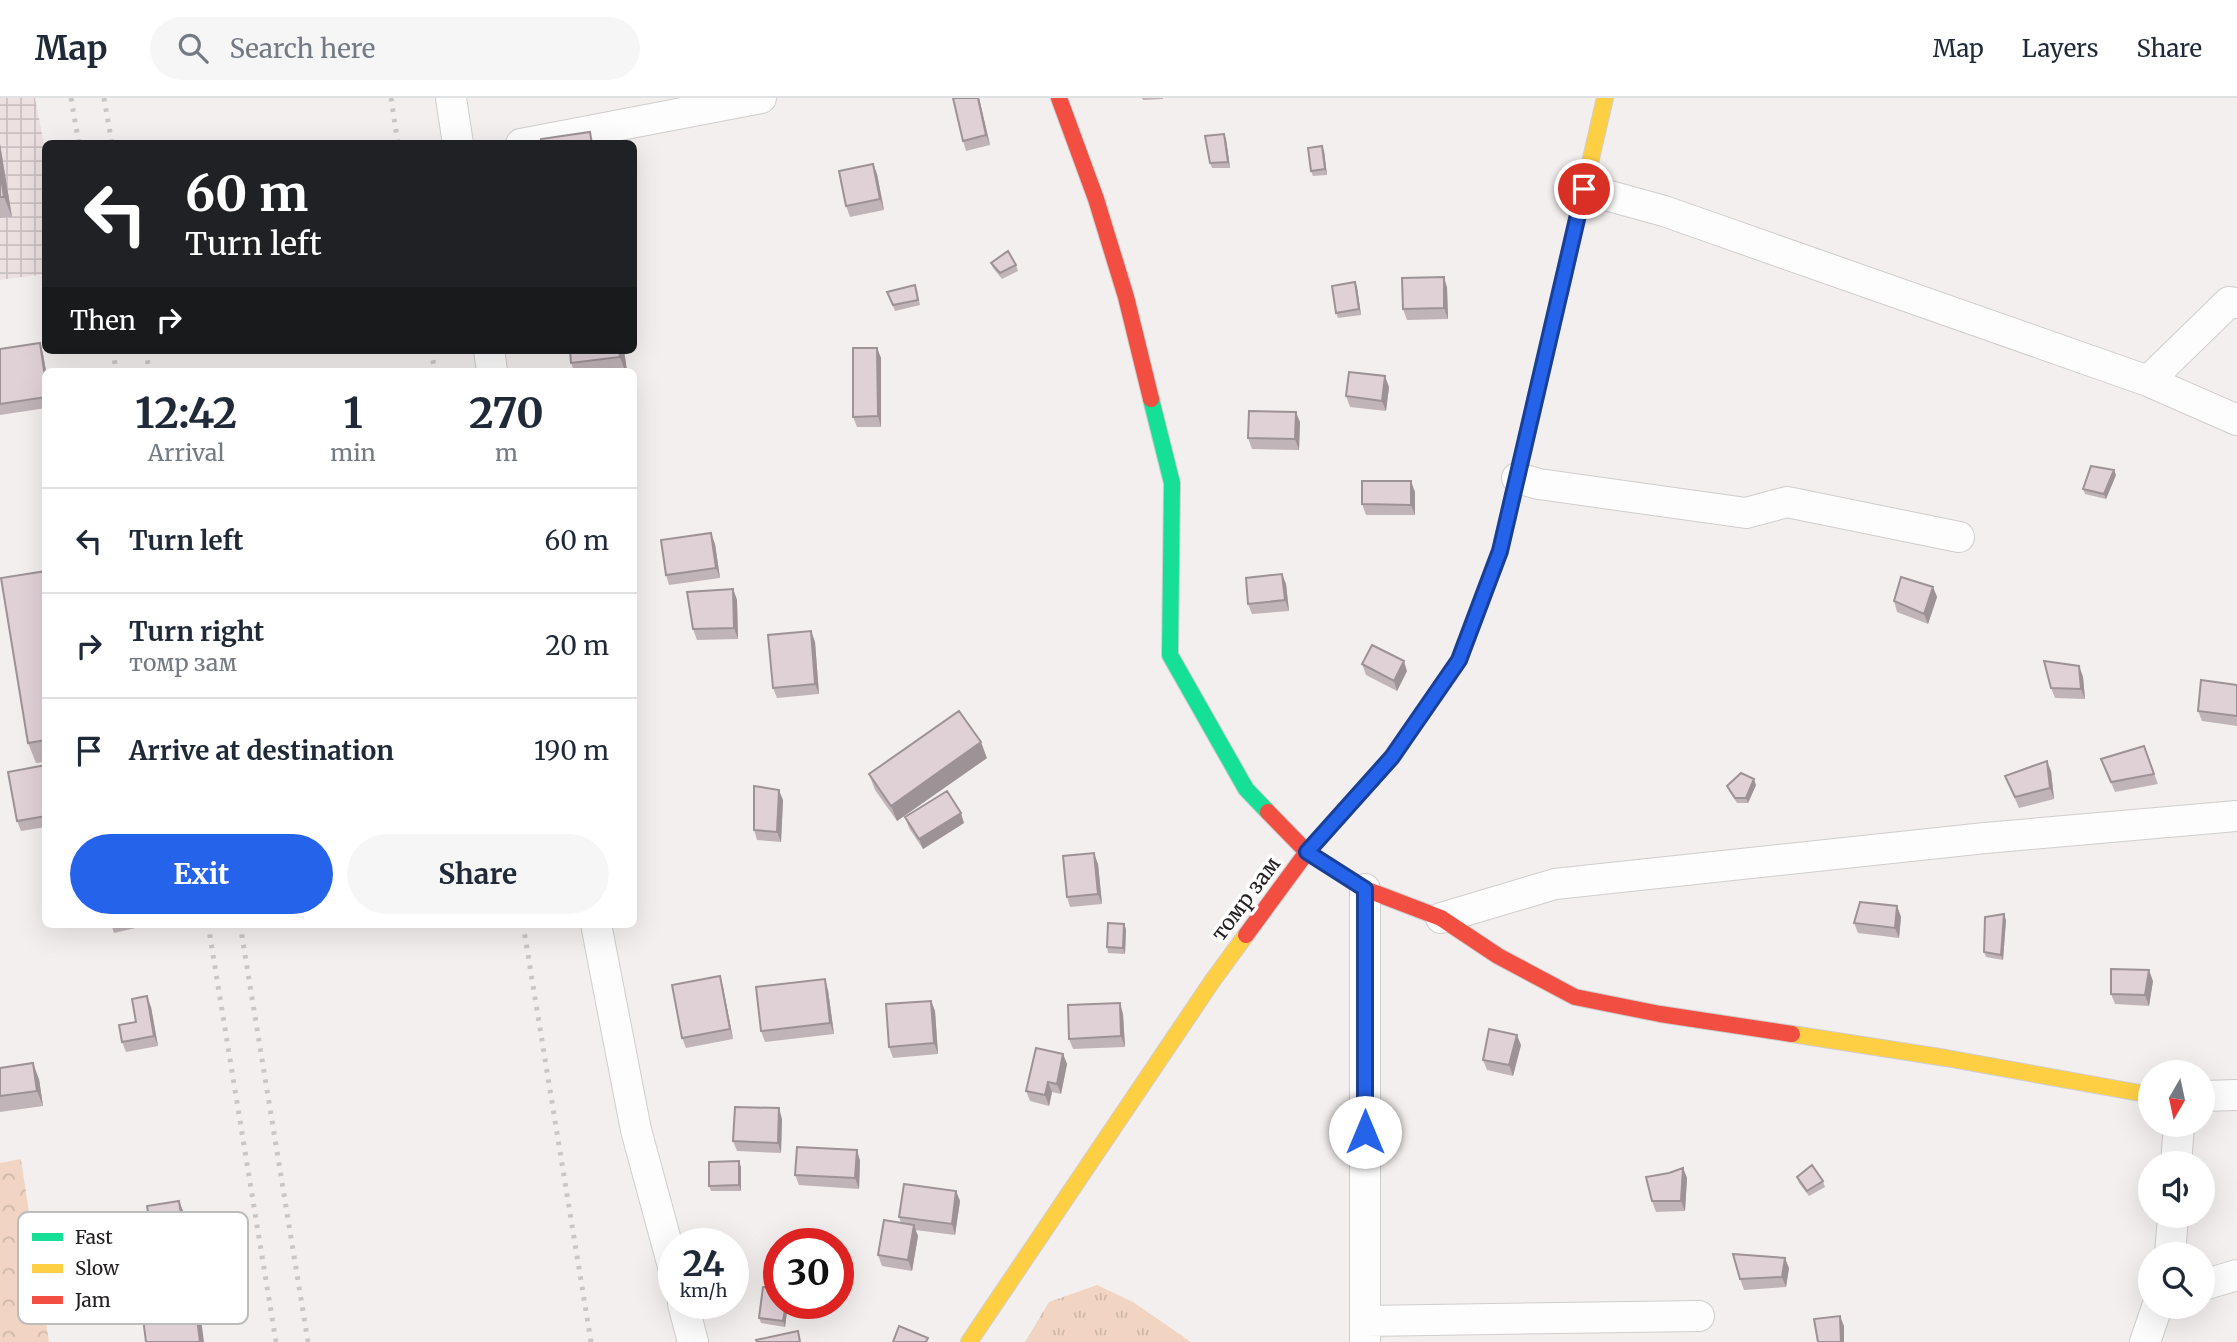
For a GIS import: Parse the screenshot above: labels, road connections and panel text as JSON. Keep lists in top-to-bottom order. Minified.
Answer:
{"streets":{"street":["томр зам"]},"legend":["Fast","Slow","Jam"],"north":"bottom","page":{"header":"Map","search":"Search here","nav":["Map","Layers","Share"],"turn":["60 m","Turn left"],"then":"Then","eta":["12:42","Arrival","1","min","270","m"],"list":[{"name":"Turn left","value":"60 m"},{"name":"Turn right","note":"томр зам","value":"20 m"},{"name":"Arrive at destination","value":"190 m"}],"buttons":["Exit","Share"],"speed":"24 km/h","limit":"30"}}
